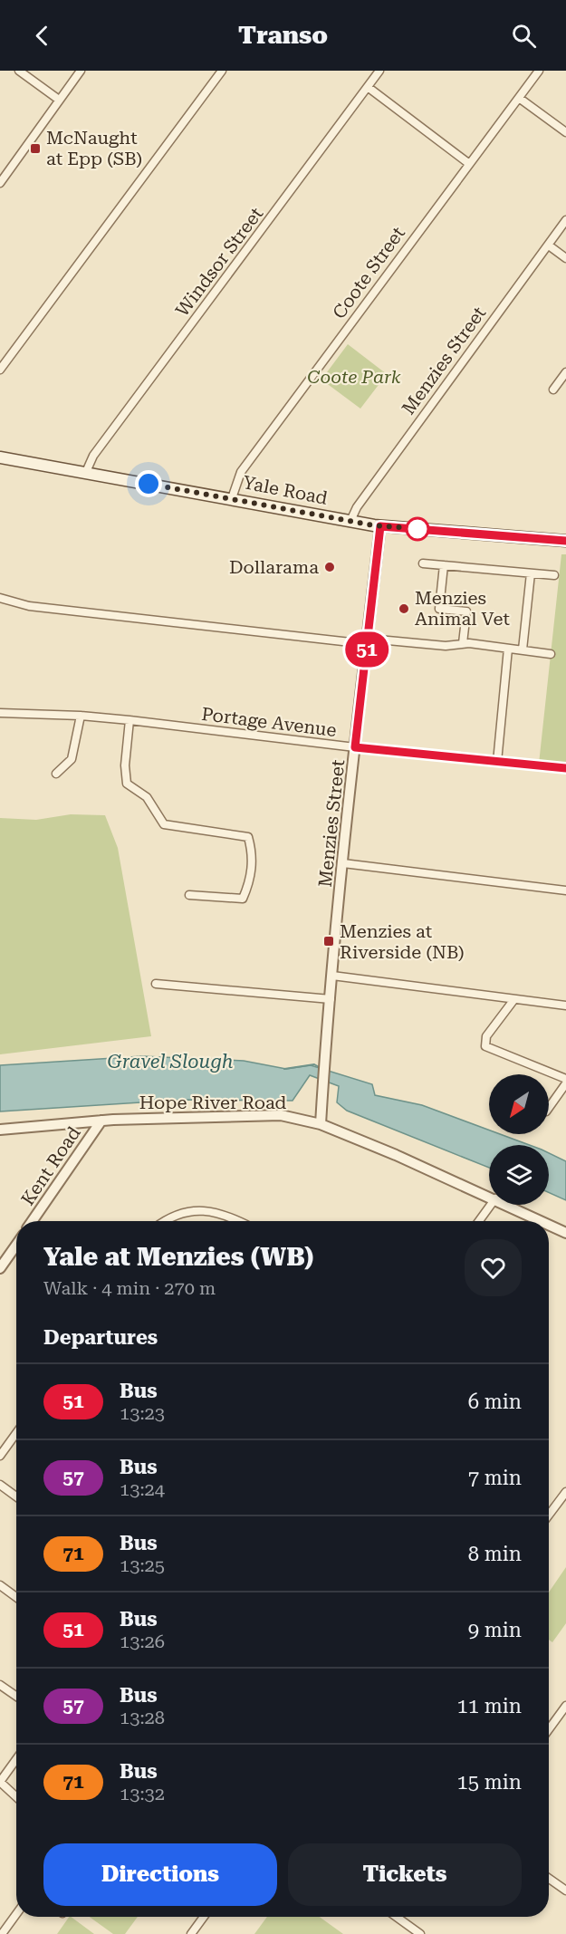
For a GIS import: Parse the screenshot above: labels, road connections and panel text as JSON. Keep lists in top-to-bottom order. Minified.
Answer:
{"streets":{"main road":["Yale Road"],"street":["Windsor Street","Coote Street","Menzies Street","Portage Avenue","Hope River Road","Kent Road"]},"crossings":[["Windsor Street","Yale Road"],["Coote Street","Yale Road"],["Menzies Street","Yale Road"],["Menzies Street","Portage Avenue"],["Menzies Street","Hope River Road"],["Hope River Road","Kent Road"]],"water":["Gravel Slough"],"parks":["Coote Park"],"places":{"transit":["McNaught at Epp (SB)","Menzies at Riverside (NB)"],"other":["Dollarama","Menzies Animal Vet"]},"lines":["bus line 51"],"north":"bottom left","page":{"header":"Transo","on_map":"51","heading":[["Yale at Menzies (WB)","Walk · 4 min · 270 m"],"Departures"],"list":[{"mark":"51","name":"Bus","note":"13:23","value":"6 min"},{"mark":"57","name":"Bus","note":"13:24","value":"7 min"},{"mark":"71","name":"Bus","note":"13:25","value":"8 min"},{"mark":"51","name":"Bus","note":"13:26","value":"9 min"},{"mark":"57","name":"Bus","note":"13:28","value":"11 min"},{"mark":"71","name":"Bus","note":"13:32","value":"15 min"}],"buttons":["Directions","Tickets"]}}
